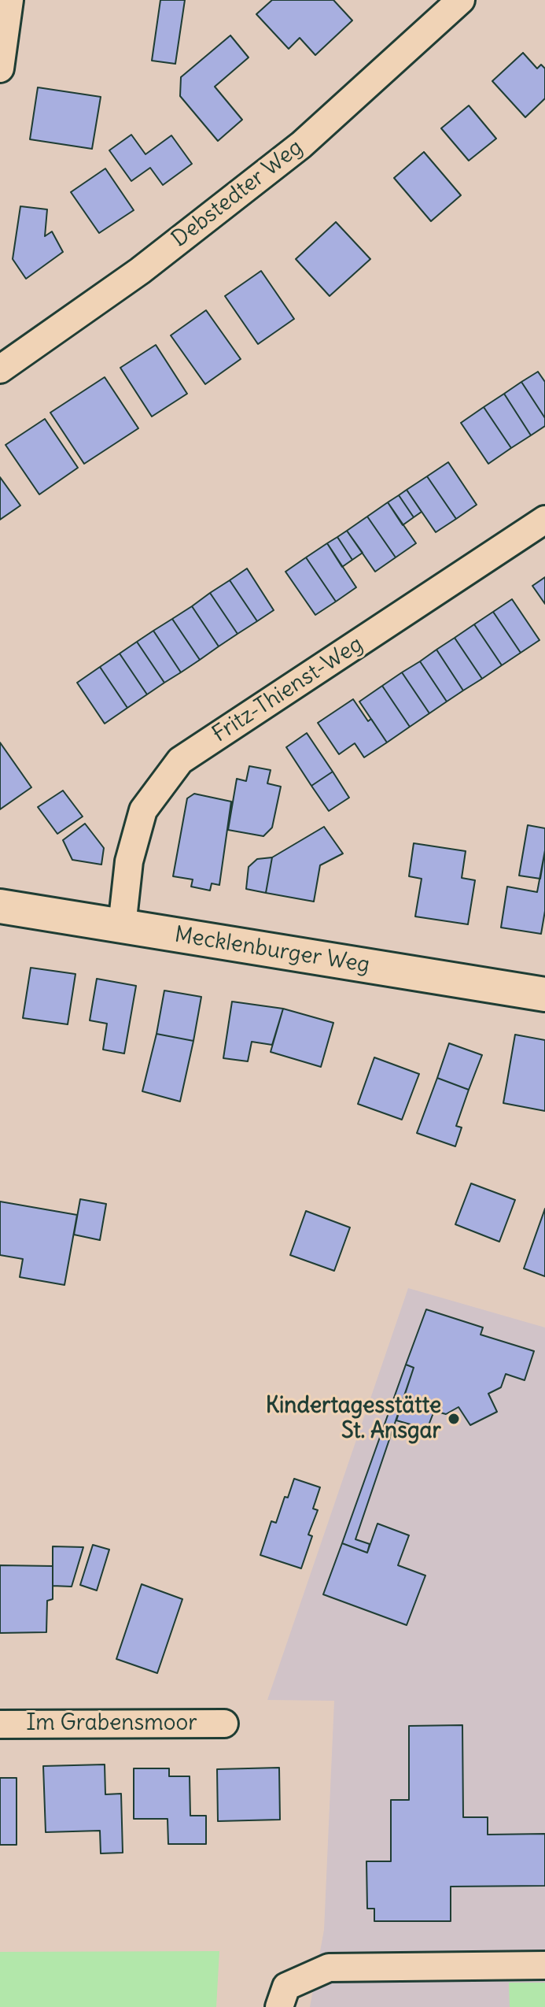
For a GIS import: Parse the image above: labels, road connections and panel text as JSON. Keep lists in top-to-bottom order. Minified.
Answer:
{"streets":{"street":["Debstedter Weg","Fritz-Thienst-Weg","Mecklenburger Weg","Im Grabensmoor"]},"crossings":[["Fritz-Thienst-Weg","Mecklenburger Weg"]],"places":["Kindertagesstätte St. Ansgar"]}
